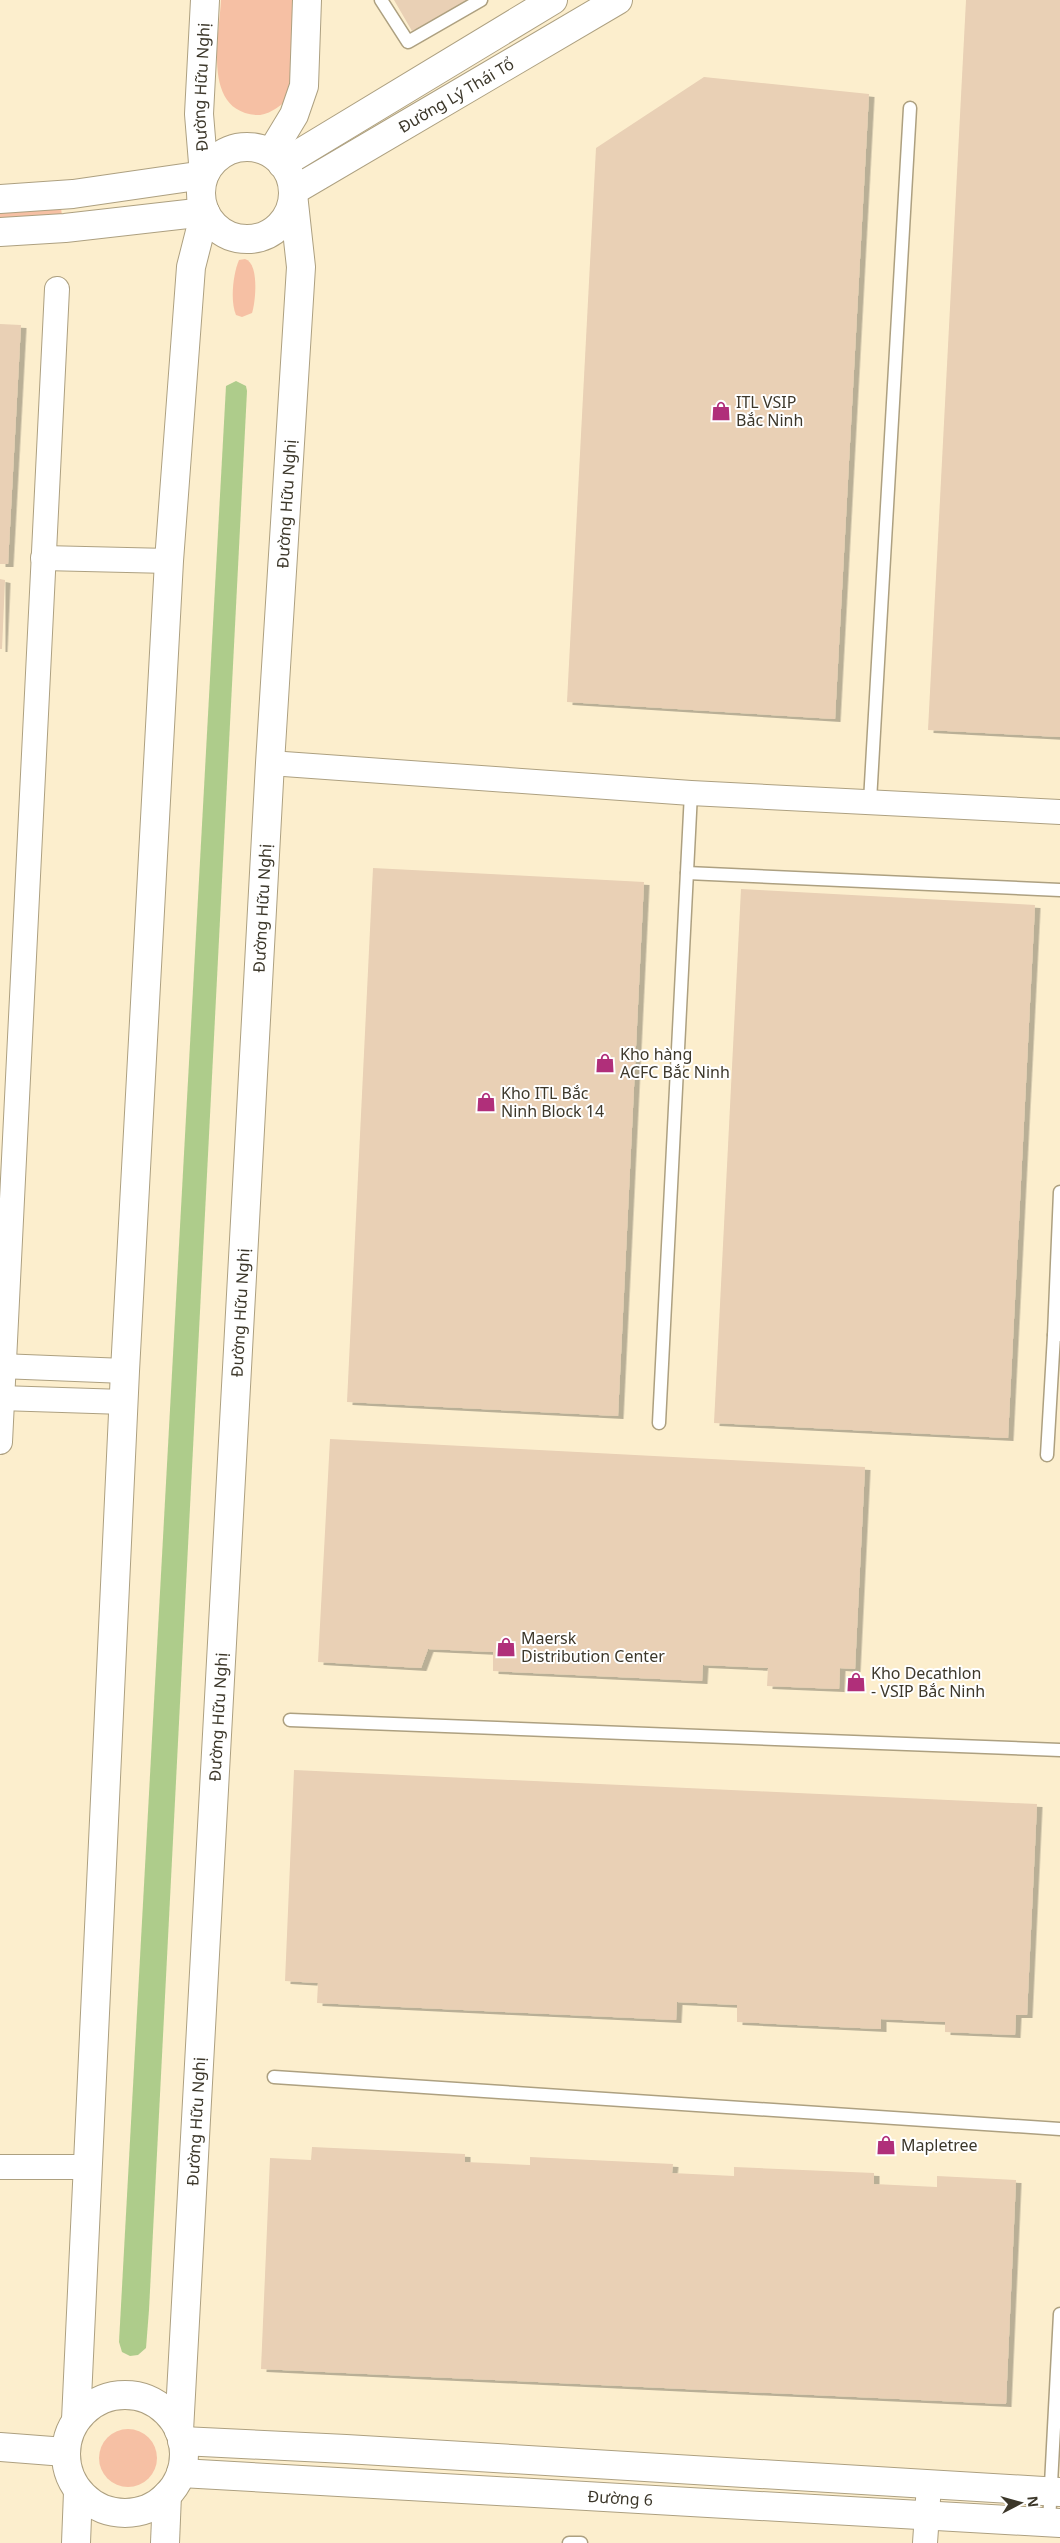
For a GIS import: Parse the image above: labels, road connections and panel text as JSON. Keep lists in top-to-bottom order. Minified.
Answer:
{"streets":{"main road":["Đường Hữu Nghị","Đường Lý Thái Tổ","Đường 6"]},"crossings":[["Đường Hữu Nghị","Đường Lý Thái Tổ"],["Đường Hữu Nghị","Đường 6"]],"places":{"shop":["ITL VSIP Bắc Ninh","Kho hàng ACFC Bắc Ninh","Kho ITL Bắc Ninh Block 14","Maersk Distribution Center","Kho Decathlon - VSIP Bắc Ninh","Mapletree"]},"north":"right"}
